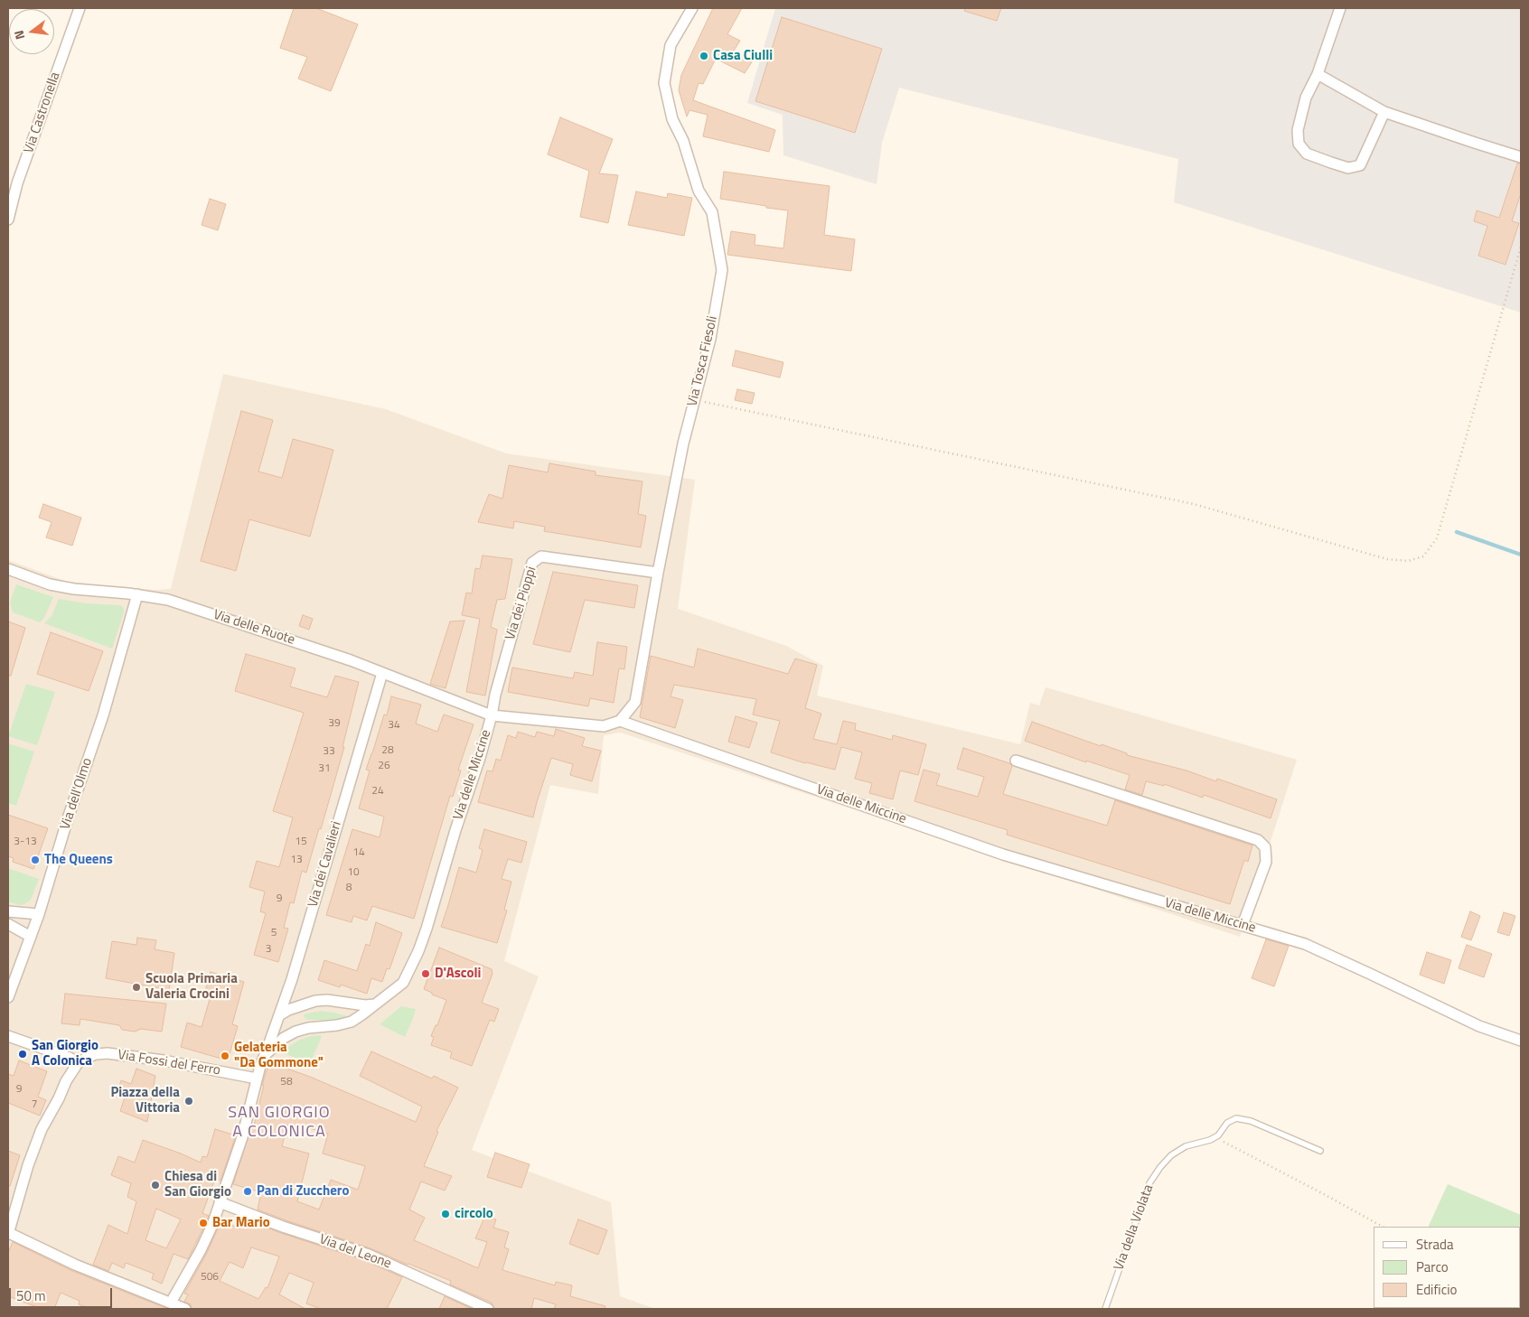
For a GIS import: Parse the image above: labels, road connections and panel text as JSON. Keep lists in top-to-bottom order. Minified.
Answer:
{"streets":{"street":["Via Castronella","Via Tosca Fiesoli","Via dei Pioppi","Via delle Ruote","Via delle Miccine","Via dell'Olmo","Via dei Cavalieri","Via Fossi del Ferro","Via del Leone"],"lane":["Via della Violata"]},"crossings":[["Via Tosca Fiesoli","Via dei Pioppi"],["Via Tosca Fiesoli","Via delle Miccine"],["Via dei Pioppi","Via delle Ruote"],["Via dei Pioppi","Via delle Miccine"],["Via delle Ruote","Via delle Miccine"],["Via delle Ruote","Via dell'Olmo"],["Via delle Ruote","Via dei Cavalieri"],["Via delle Miccine","Via dei Cavalieri"],["Via delle Miccine","Via Fossi del Ferro"],["Via delle Miccine","Via del Leone"]],"districts":["SAN GIORGIO A COLONICA"],"places":["Casa Ciulli","The Queens","D'Ascoli","Scuola Primaria Valeria Crocini","San Giorgio A Colonica","Gelateria \"Da Gommone\"","Piazza della Vittoria","Chiesa di San Giorgio","Pan di Zucchero","circolo","Bar Mario"],"house_numbers":["39","34","28","33","26","31","24","3-13","15","14","13","10","8","9","5","3","58","9","7","506"],"legend":["Strada","Parco","Edificio"],"scale_bar":"50 m","north":"left"}
